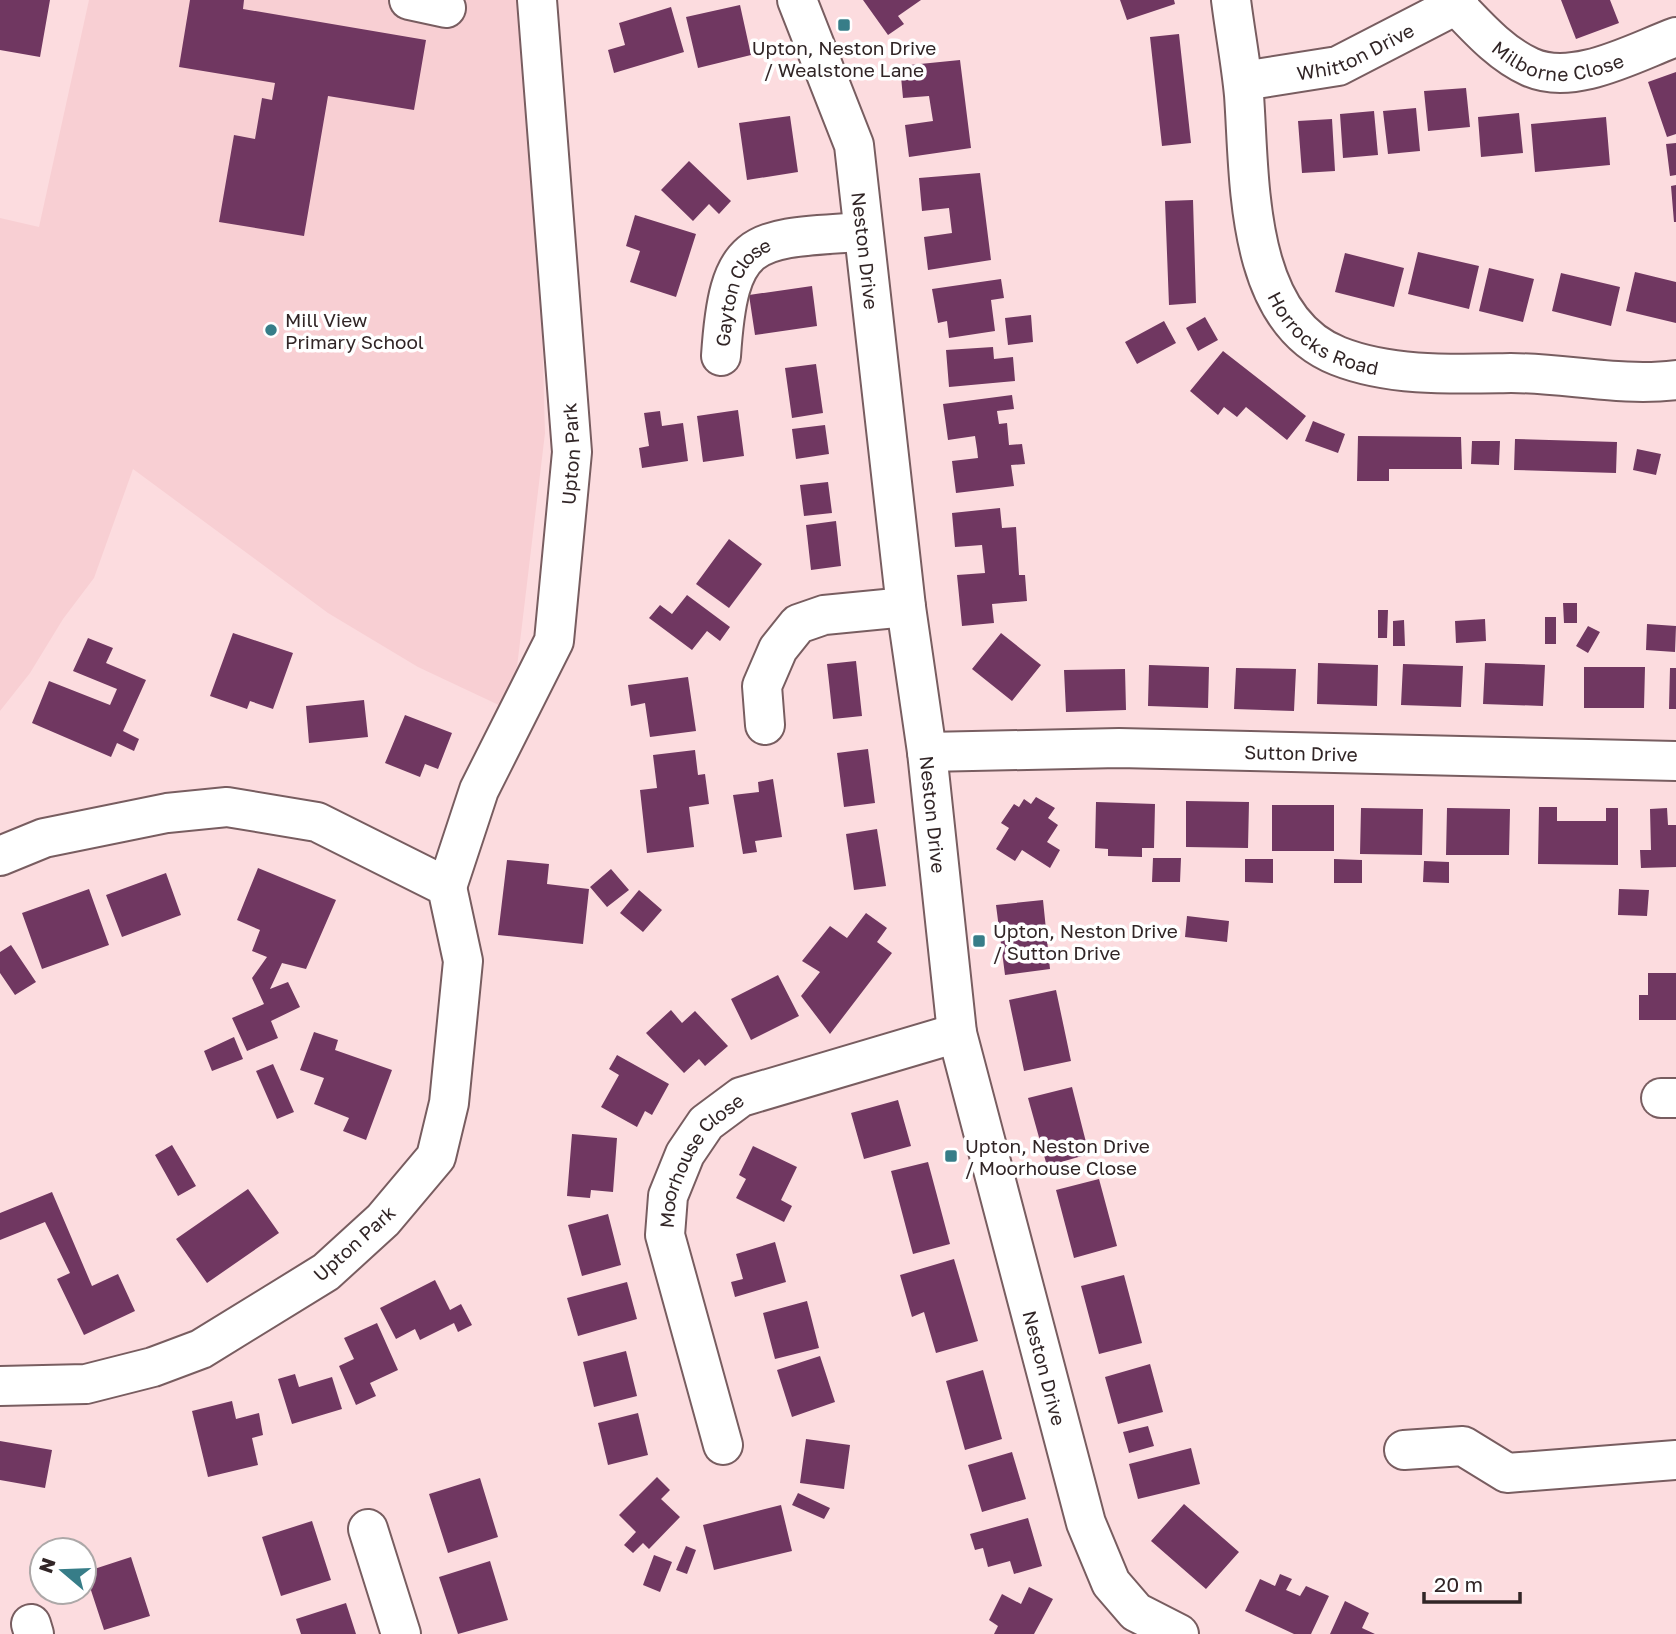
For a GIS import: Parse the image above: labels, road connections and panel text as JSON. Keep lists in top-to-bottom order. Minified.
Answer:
{"streets":{"street":["Milborne Close","Whitton Drive","Neston Drive","Gayton Close","Horrocks Road","Upton Park","Sutton Drive","Moorhouse Close"]},"crossings":[["Milborne Close","Whitton Drive"],["Whitton Drive","Horrocks Road"],["Neston Drive","Gayton Close"],["Neston Drive","Sutton Drive"],["Neston Drive","Moorhouse Close"]],"places":{"transit":["Upton, Neston Drive / Wealstone Lane","Upton, Neston Drive / Sutton Drive","Upton, Neston Drive / Moorhouse Close"],"other":["Mill View Primary School"]},"scale_bar":"20 m","north":"left"}
